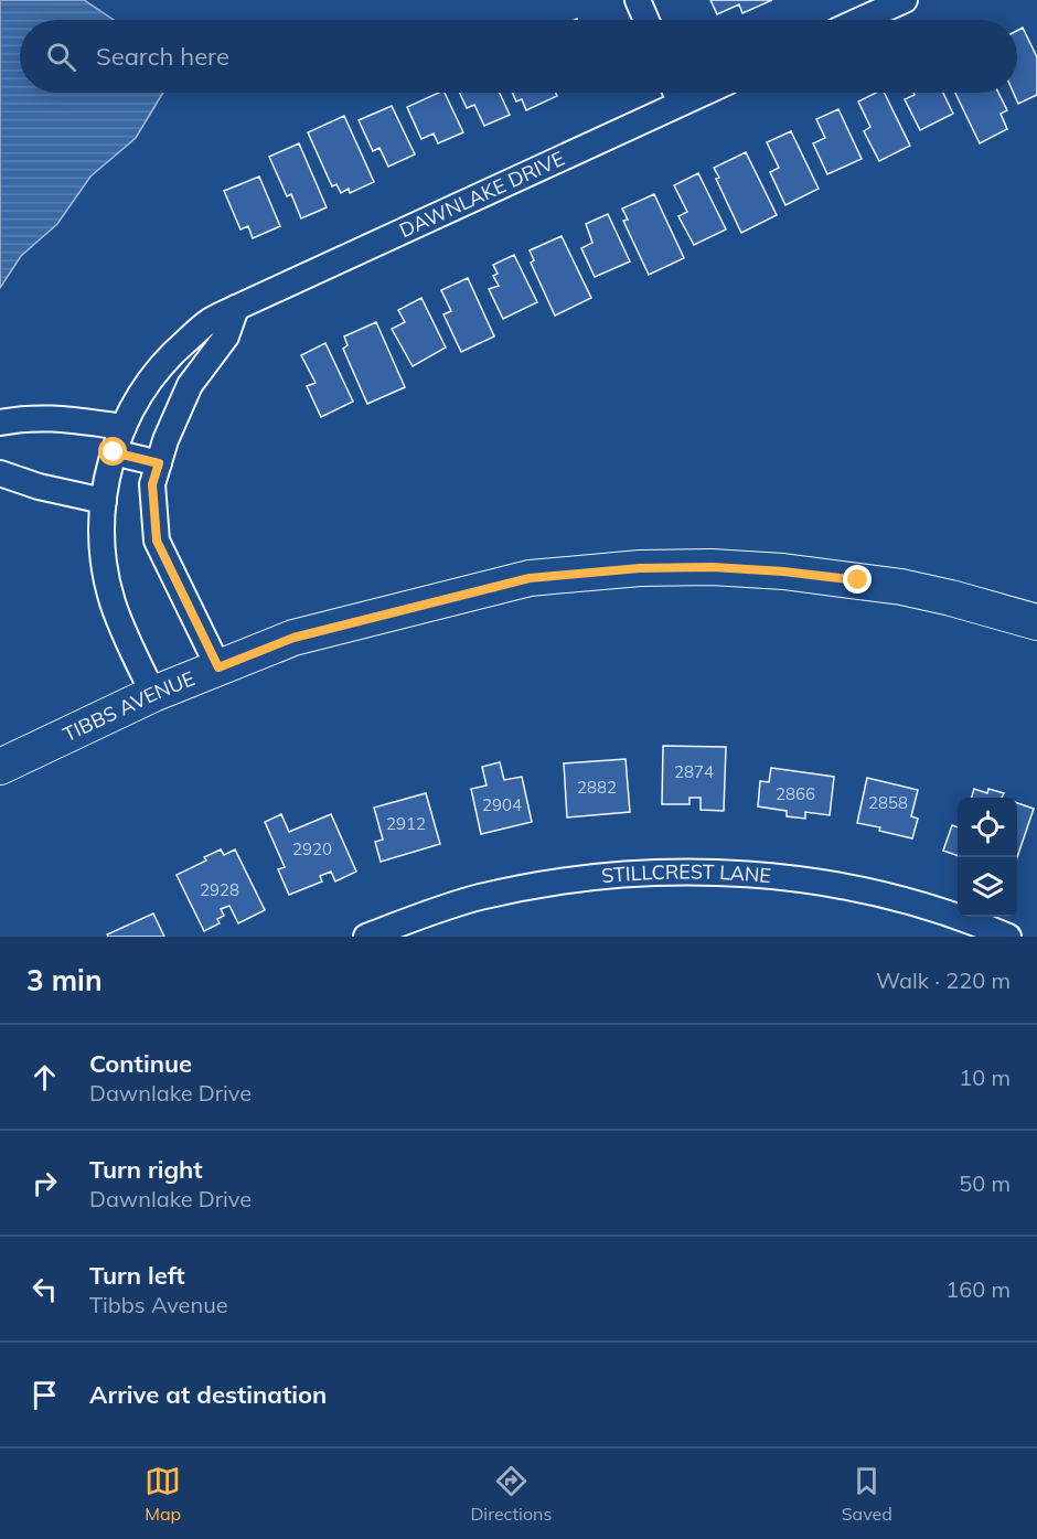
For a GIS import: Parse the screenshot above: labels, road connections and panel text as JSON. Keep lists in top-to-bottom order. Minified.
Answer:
{"streets":{"street":["DAWNLAKE DRIVE","TIBBS AVENUE","STILLCREST LANE"]},"crossings":[["DAWNLAKE DRIVE","TIBBS AVENUE"]],"house_numbers":["2874","2882","2866","2858","2904","2912","2920","2928"],"page":{"search":"Search here","heading":["3 min","Walk · 220 m"],"list":[["Continue","Dawnlake Drive","10 m"],["Turn right","Dawnlake Drive","50 m"],["Turn left","Tibbs Avenue","160 m"],"Arrive at destination"],"nav":["Map","Directions","Saved"]}}
